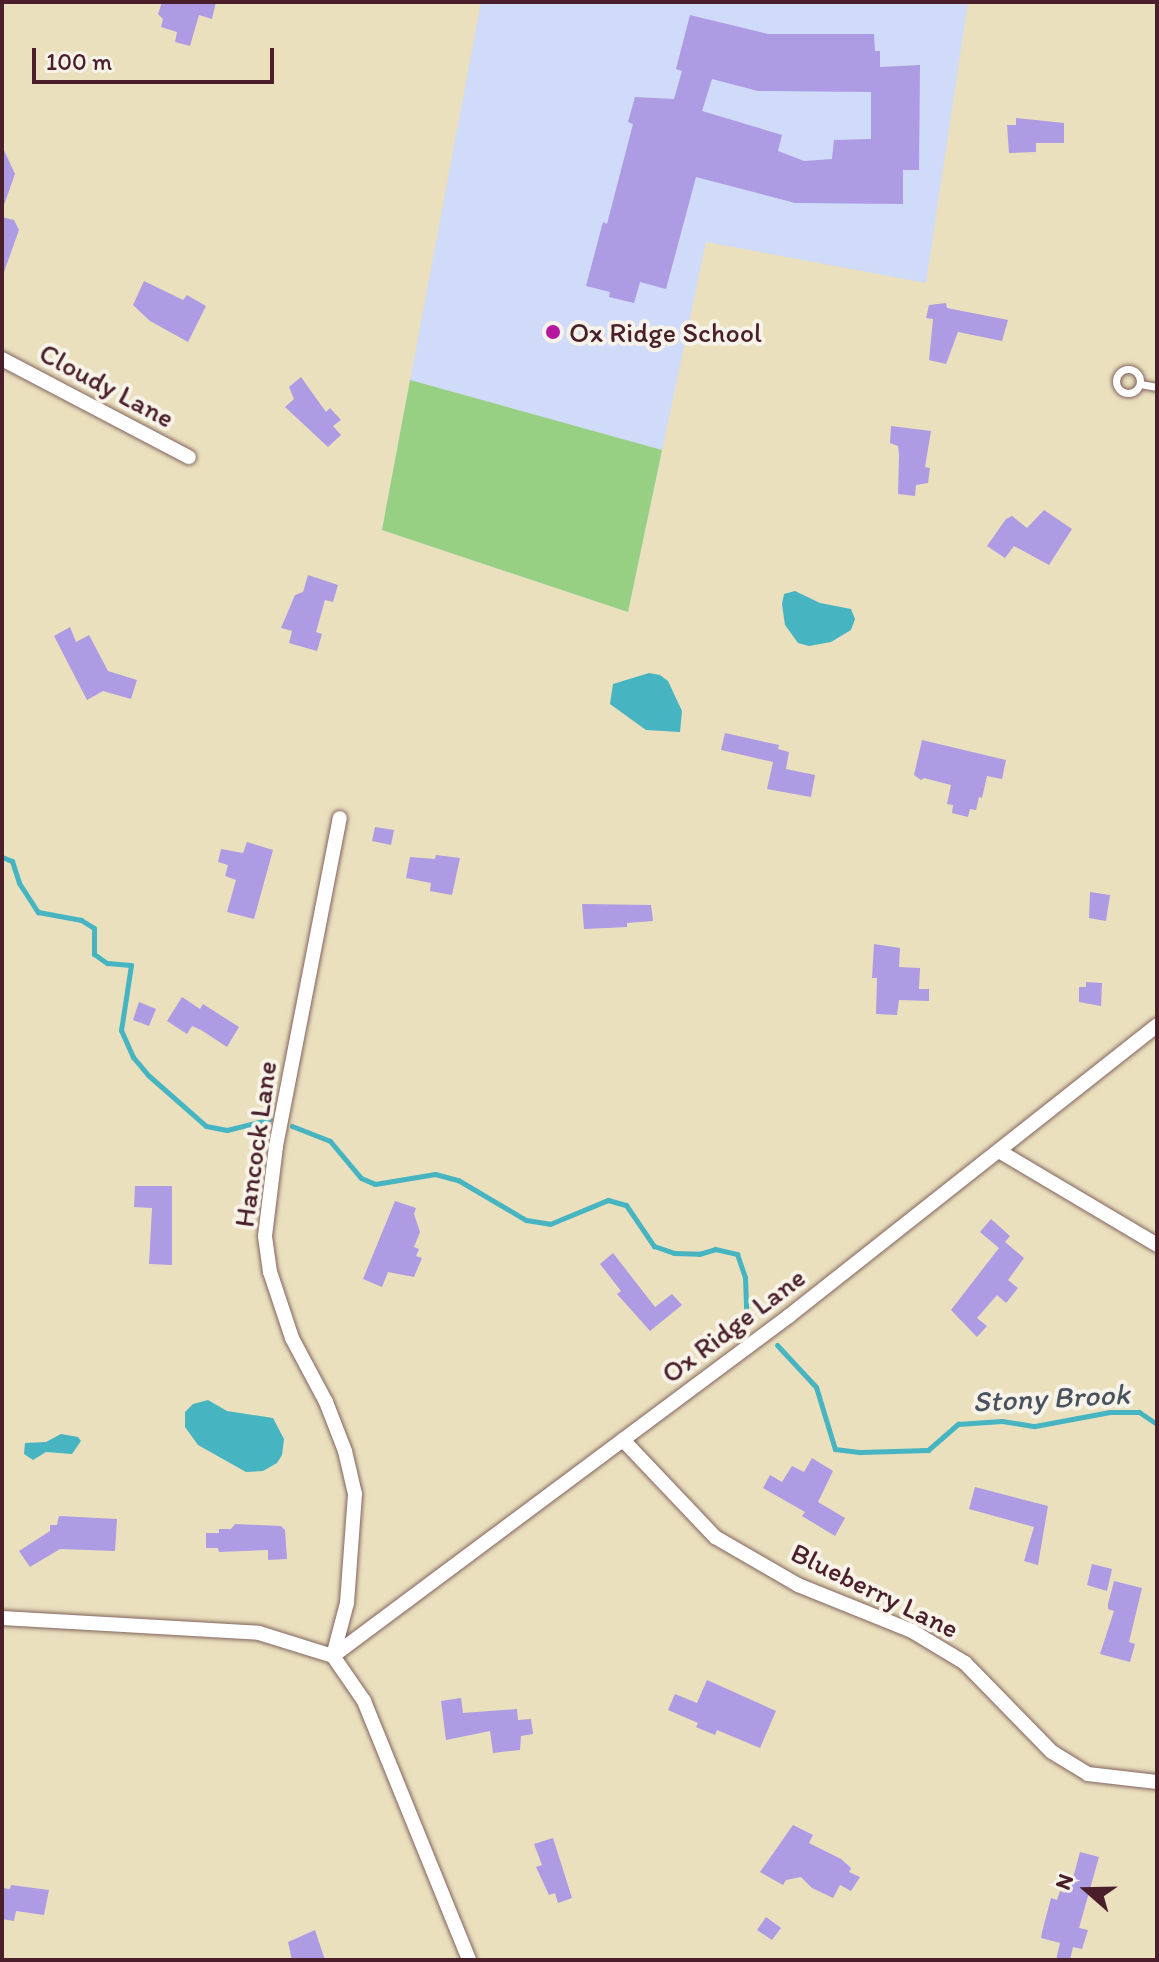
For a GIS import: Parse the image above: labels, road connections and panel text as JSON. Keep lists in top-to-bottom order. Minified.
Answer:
{"streets":{"street":["Cloudy Lane","Hancock Lane","Ox Ridge Lane","Blueberry Lane"]},"crossings":[["Hancock Lane","Ox Ridge Lane"],["Ox Ridge Lane","Blueberry Lane"]],"water":["Stony Brook"],"places":["Ox Ridge School"],"scale_bar":"100 m","north":"left"}
